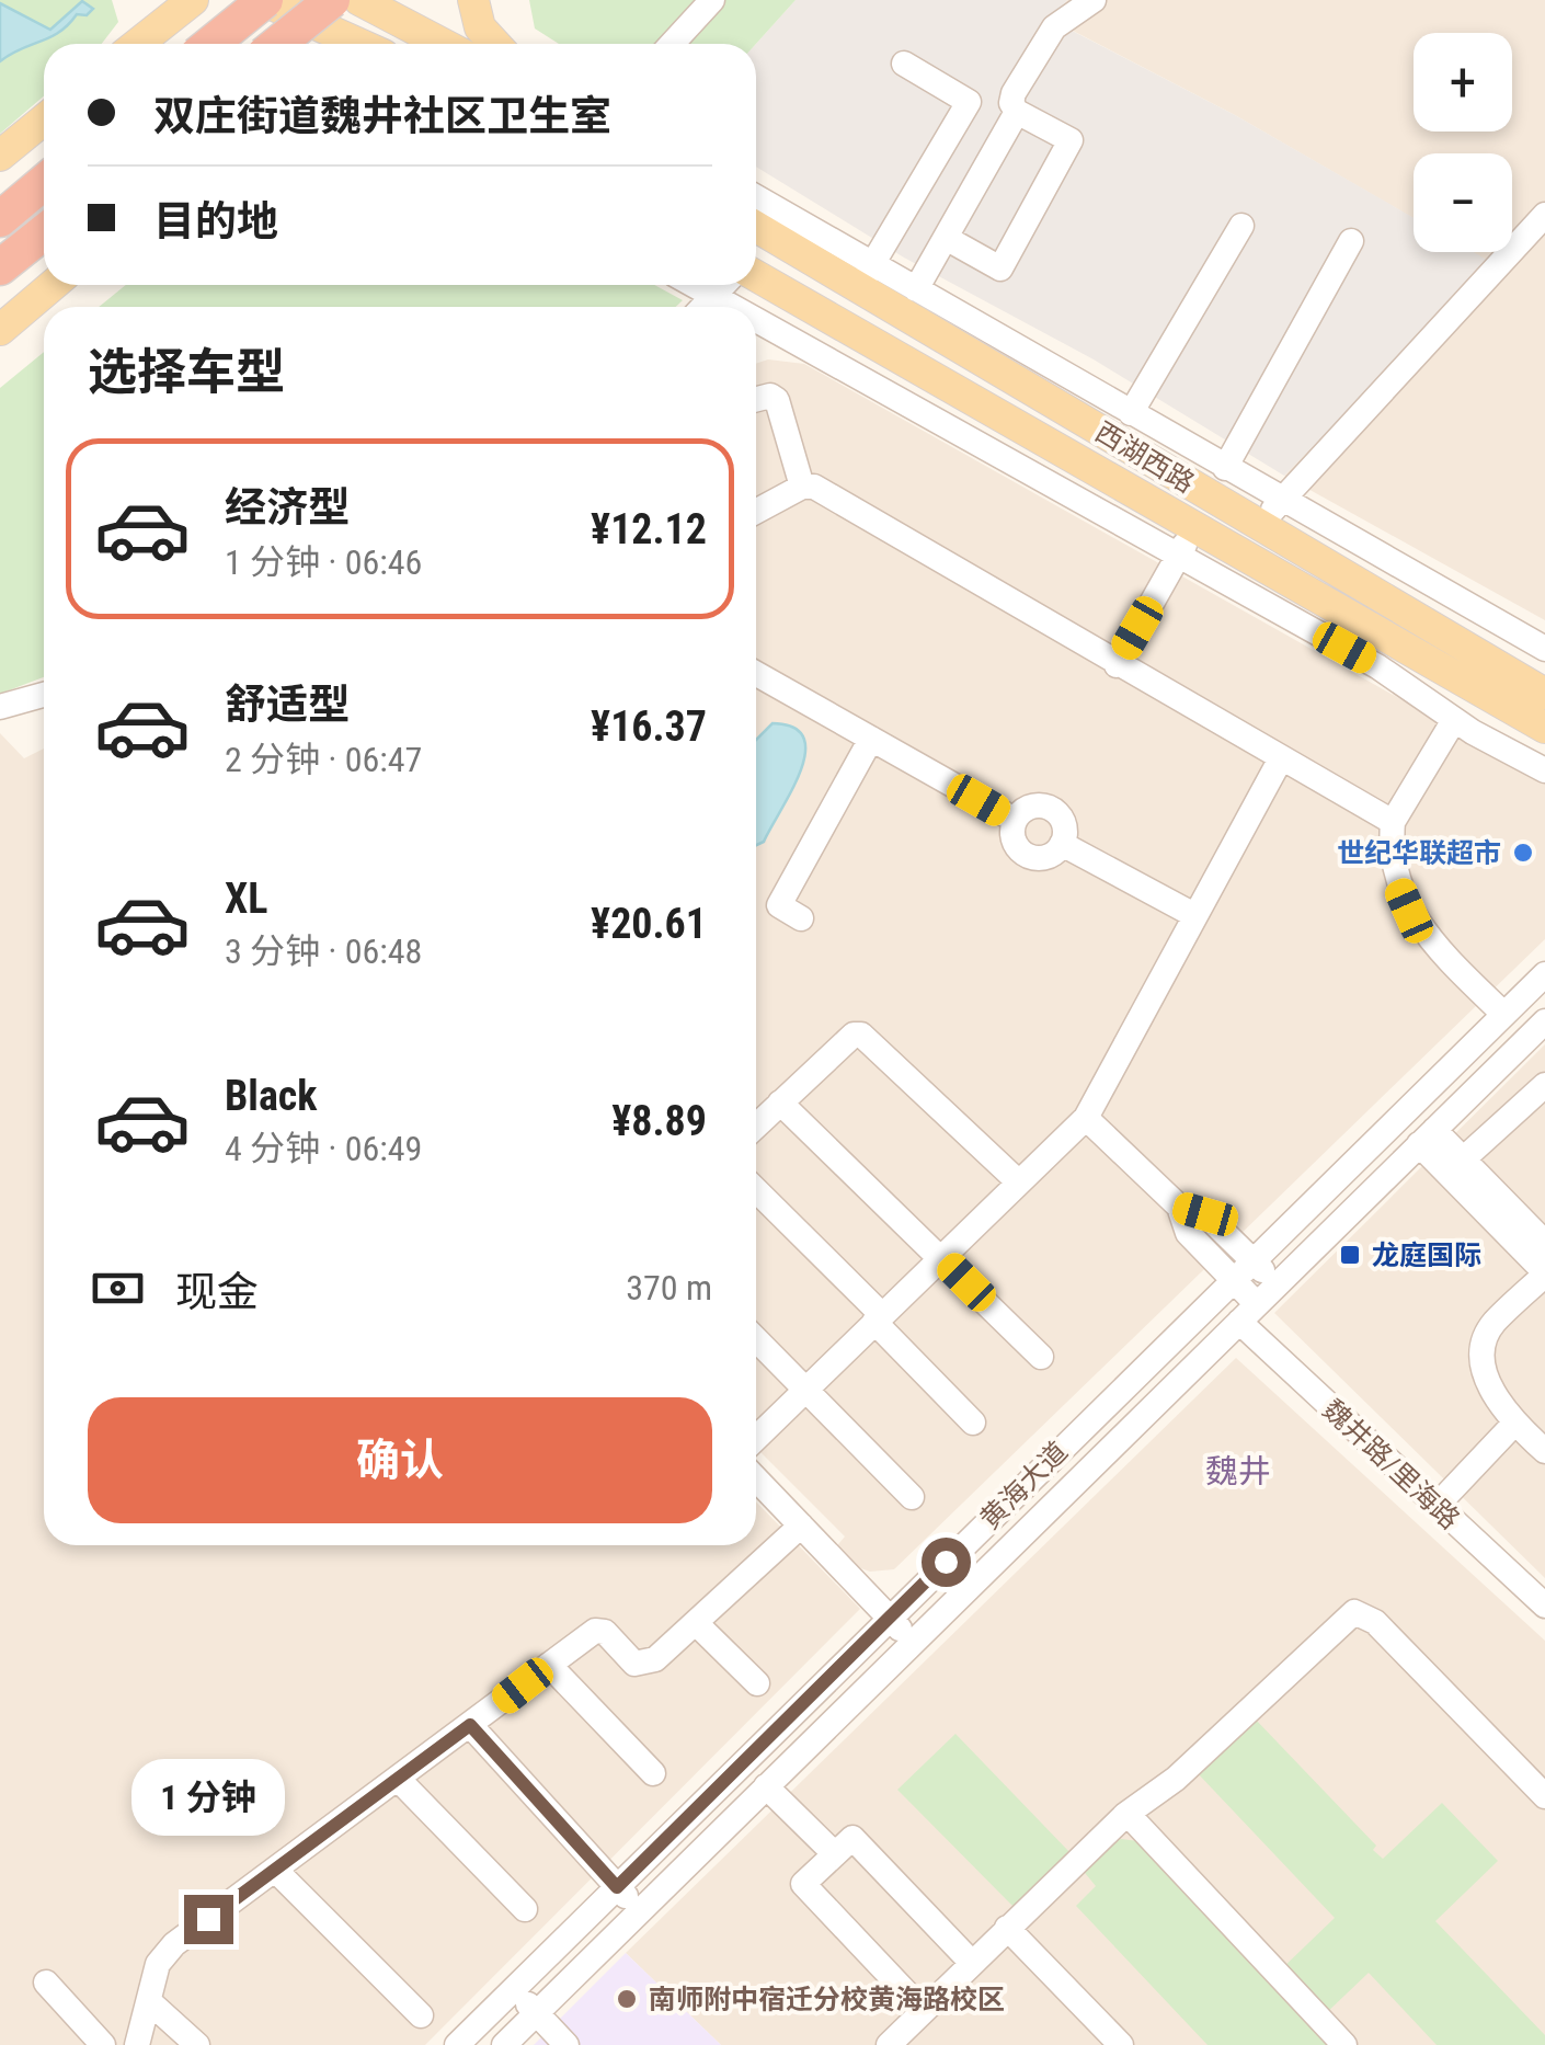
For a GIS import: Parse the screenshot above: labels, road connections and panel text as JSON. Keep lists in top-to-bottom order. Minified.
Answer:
{"streets":{"main road":["西湖西路"],"street":["魏井路/里海路","黄海大道"]},"crossings":[["魏井路/里海路","黄海大道"]],"districts":["魏井"],"places":{"other":["世纪华联超市","南师附中宿迁分校黄海路校区"],"transit":["龙庭国际"]},"page":{"map_buttons":["+","−"],"banner":["双庄街道魏井社区卫生室","目的地"],"heading":"选择车型","list":[{"name":"经济型","note":"1 分钟 · 06:46","value":"¥12.12"},{"name":"舒适型","note":"2 分钟 · 06:47","value":"¥16.37"},{"name":"XL","note":"3 分钟 · 06:48","value":"¥20.61"},{"name":"Black","note":"4 分钟 · 06:49","value":"¥8.89"}],"pay":["现金","370 m"],"buttons":"确认","bubble":"1 分钟"}}
